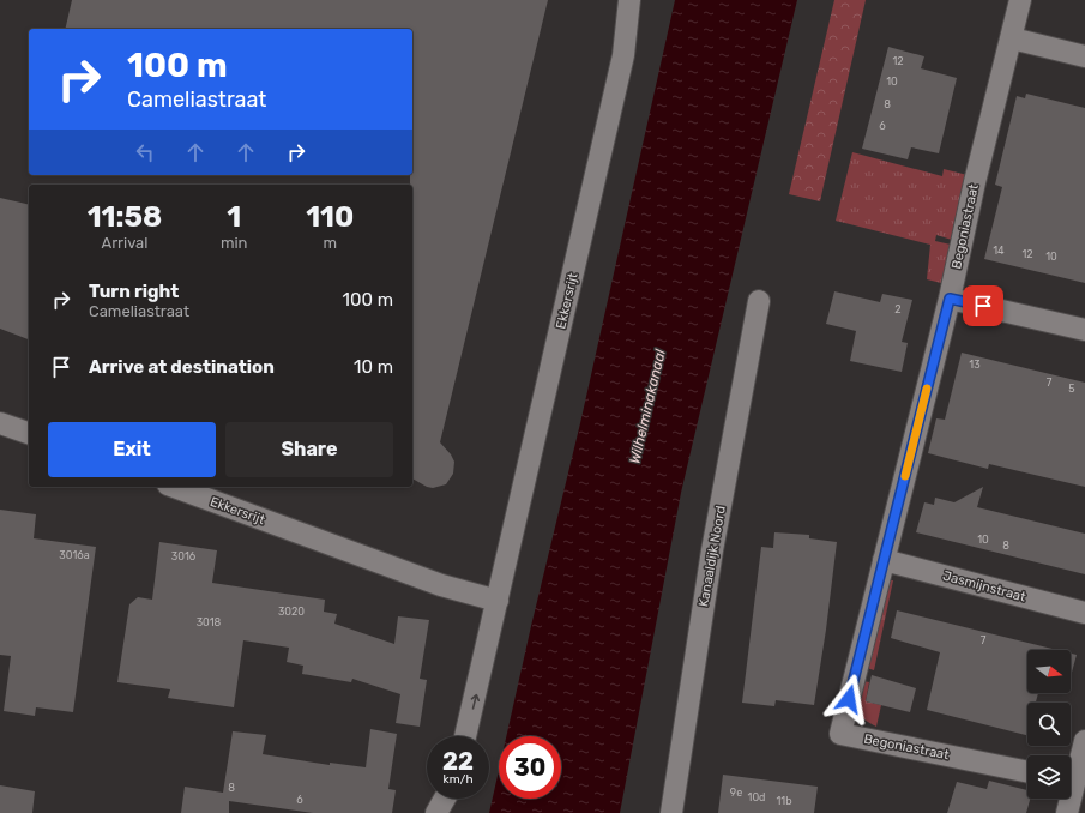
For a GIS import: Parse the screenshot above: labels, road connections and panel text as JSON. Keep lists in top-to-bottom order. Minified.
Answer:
{"streets":{"street":["Begoniastraat","Ekkersrijt","Kanaaldijk Noord","Jasmijnstraat"]},"crossings":[["Begoniastraat","Jasmijnstraat"]],"water":["Wilhelminakanaal"],"house_numbers":["12","10","8","6","14","12","10","2","13","7","5","10","8","3016a","3016","3020","3018","7","8","9e","10d","6","11b"],"north":"right","page":{"turn":["100 m","Cameliastraat"],"eta":["11:58","Arrival","1","min","110","m"],"list":[{"name":"Turn right","note":"Cameliastraat","value":"100 m"},{"name":"Arrive at destination","value":"10 m"}],"buttons":["Exit","Share"],"speed":"22 km/h","limit":"30"}}
